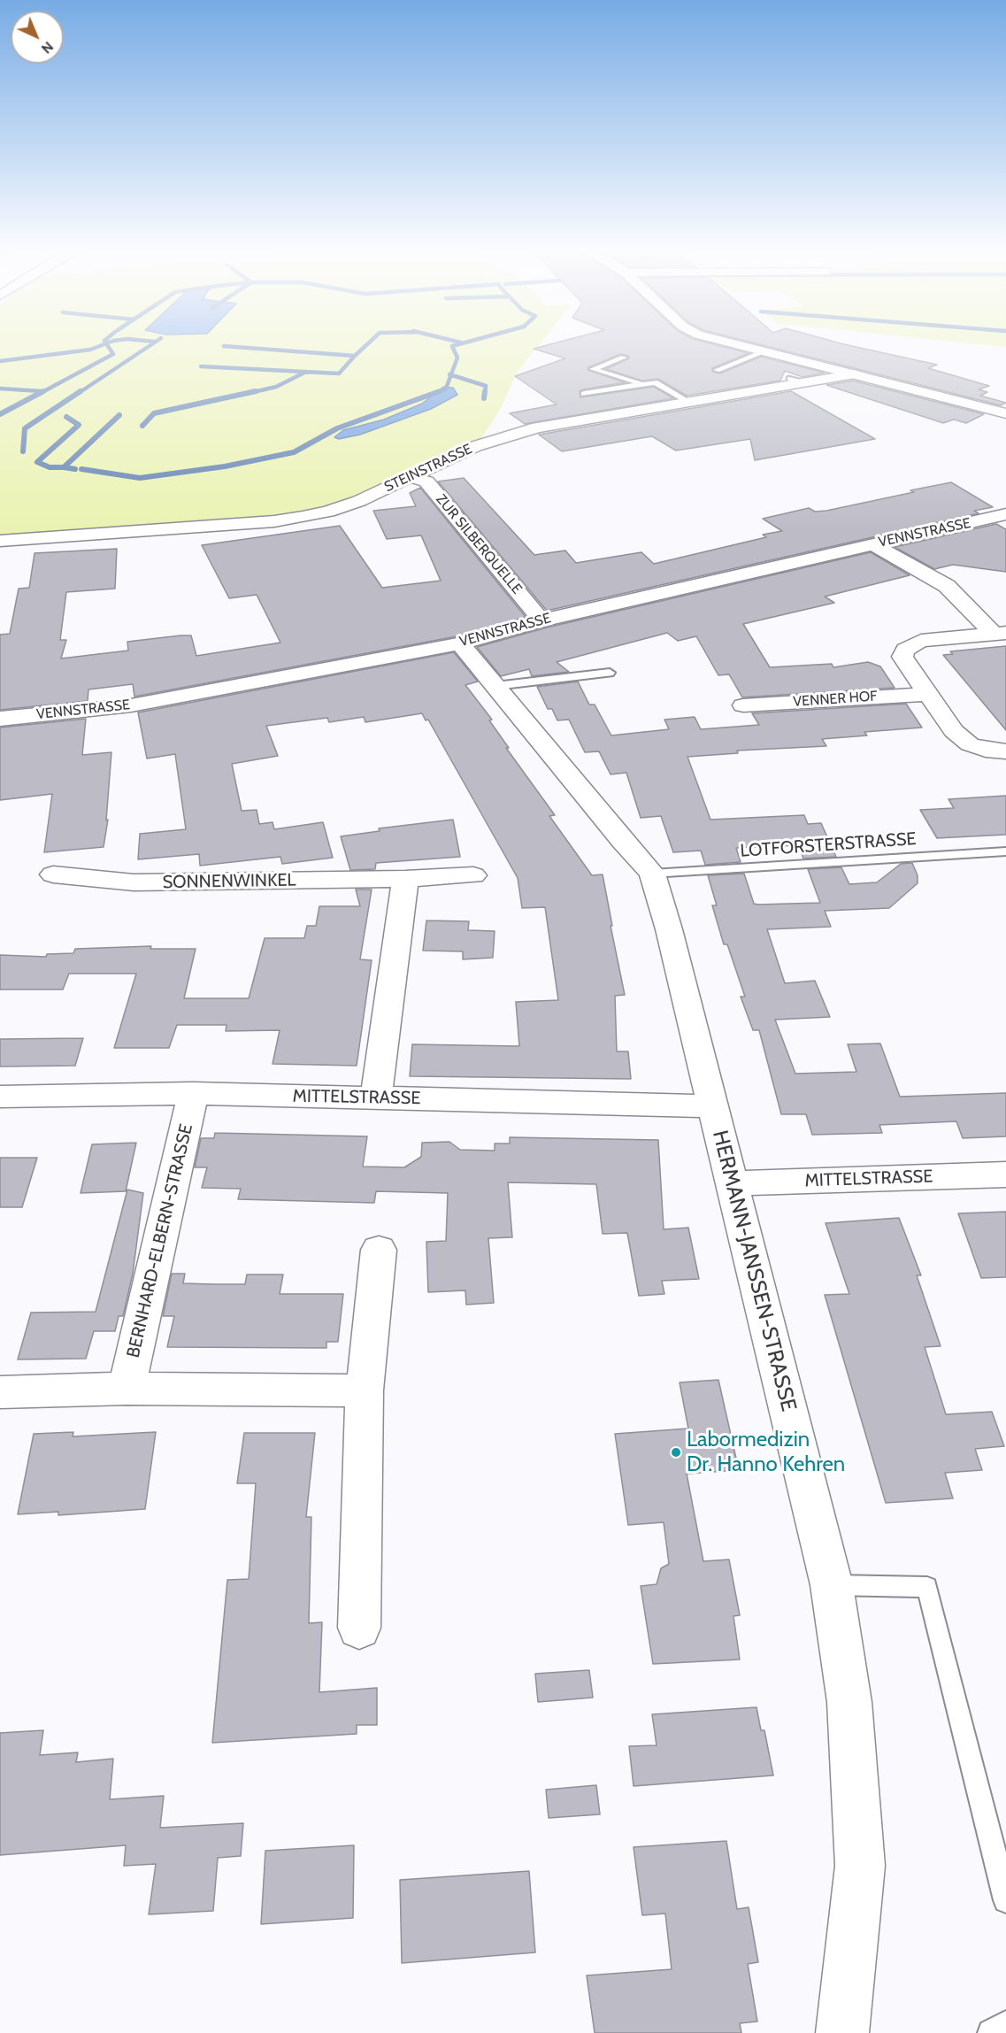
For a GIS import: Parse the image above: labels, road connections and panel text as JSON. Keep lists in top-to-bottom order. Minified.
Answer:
{"streets":{"street":["STEINSTRASSE","VENNSTRASSE","ZUR SILBERQUELLE","VENNER HOF","SONNENWINKEL","MITTELSTRASSE","BERNHARD-ELBERN-STRASSE","HERMANN-JANSSEN-STRASSE"],"lane":["LOTFORSTERSTRASSE"]},"crossings":[["STEINSTRASSE","ZUR SILBERQUELLE"],["VENNSTRASSE","ZUR SILBERQUELLE"],["VENNSTRASSE","HERMANN-JANSSEN-STRASSE"],["LOTFORSTERSTRASSE","HERMANN-JANSSEN-STRASSE"],["MITTELSTRASSE","BERNHARD-ELBERN-STRASSE"],["MITTELSTRASSE","HERMANN-JANSSEN-STRASSE"]],"places":["Labormedizin Dr. Hanno Kehren"],"north":"bottom right"}
